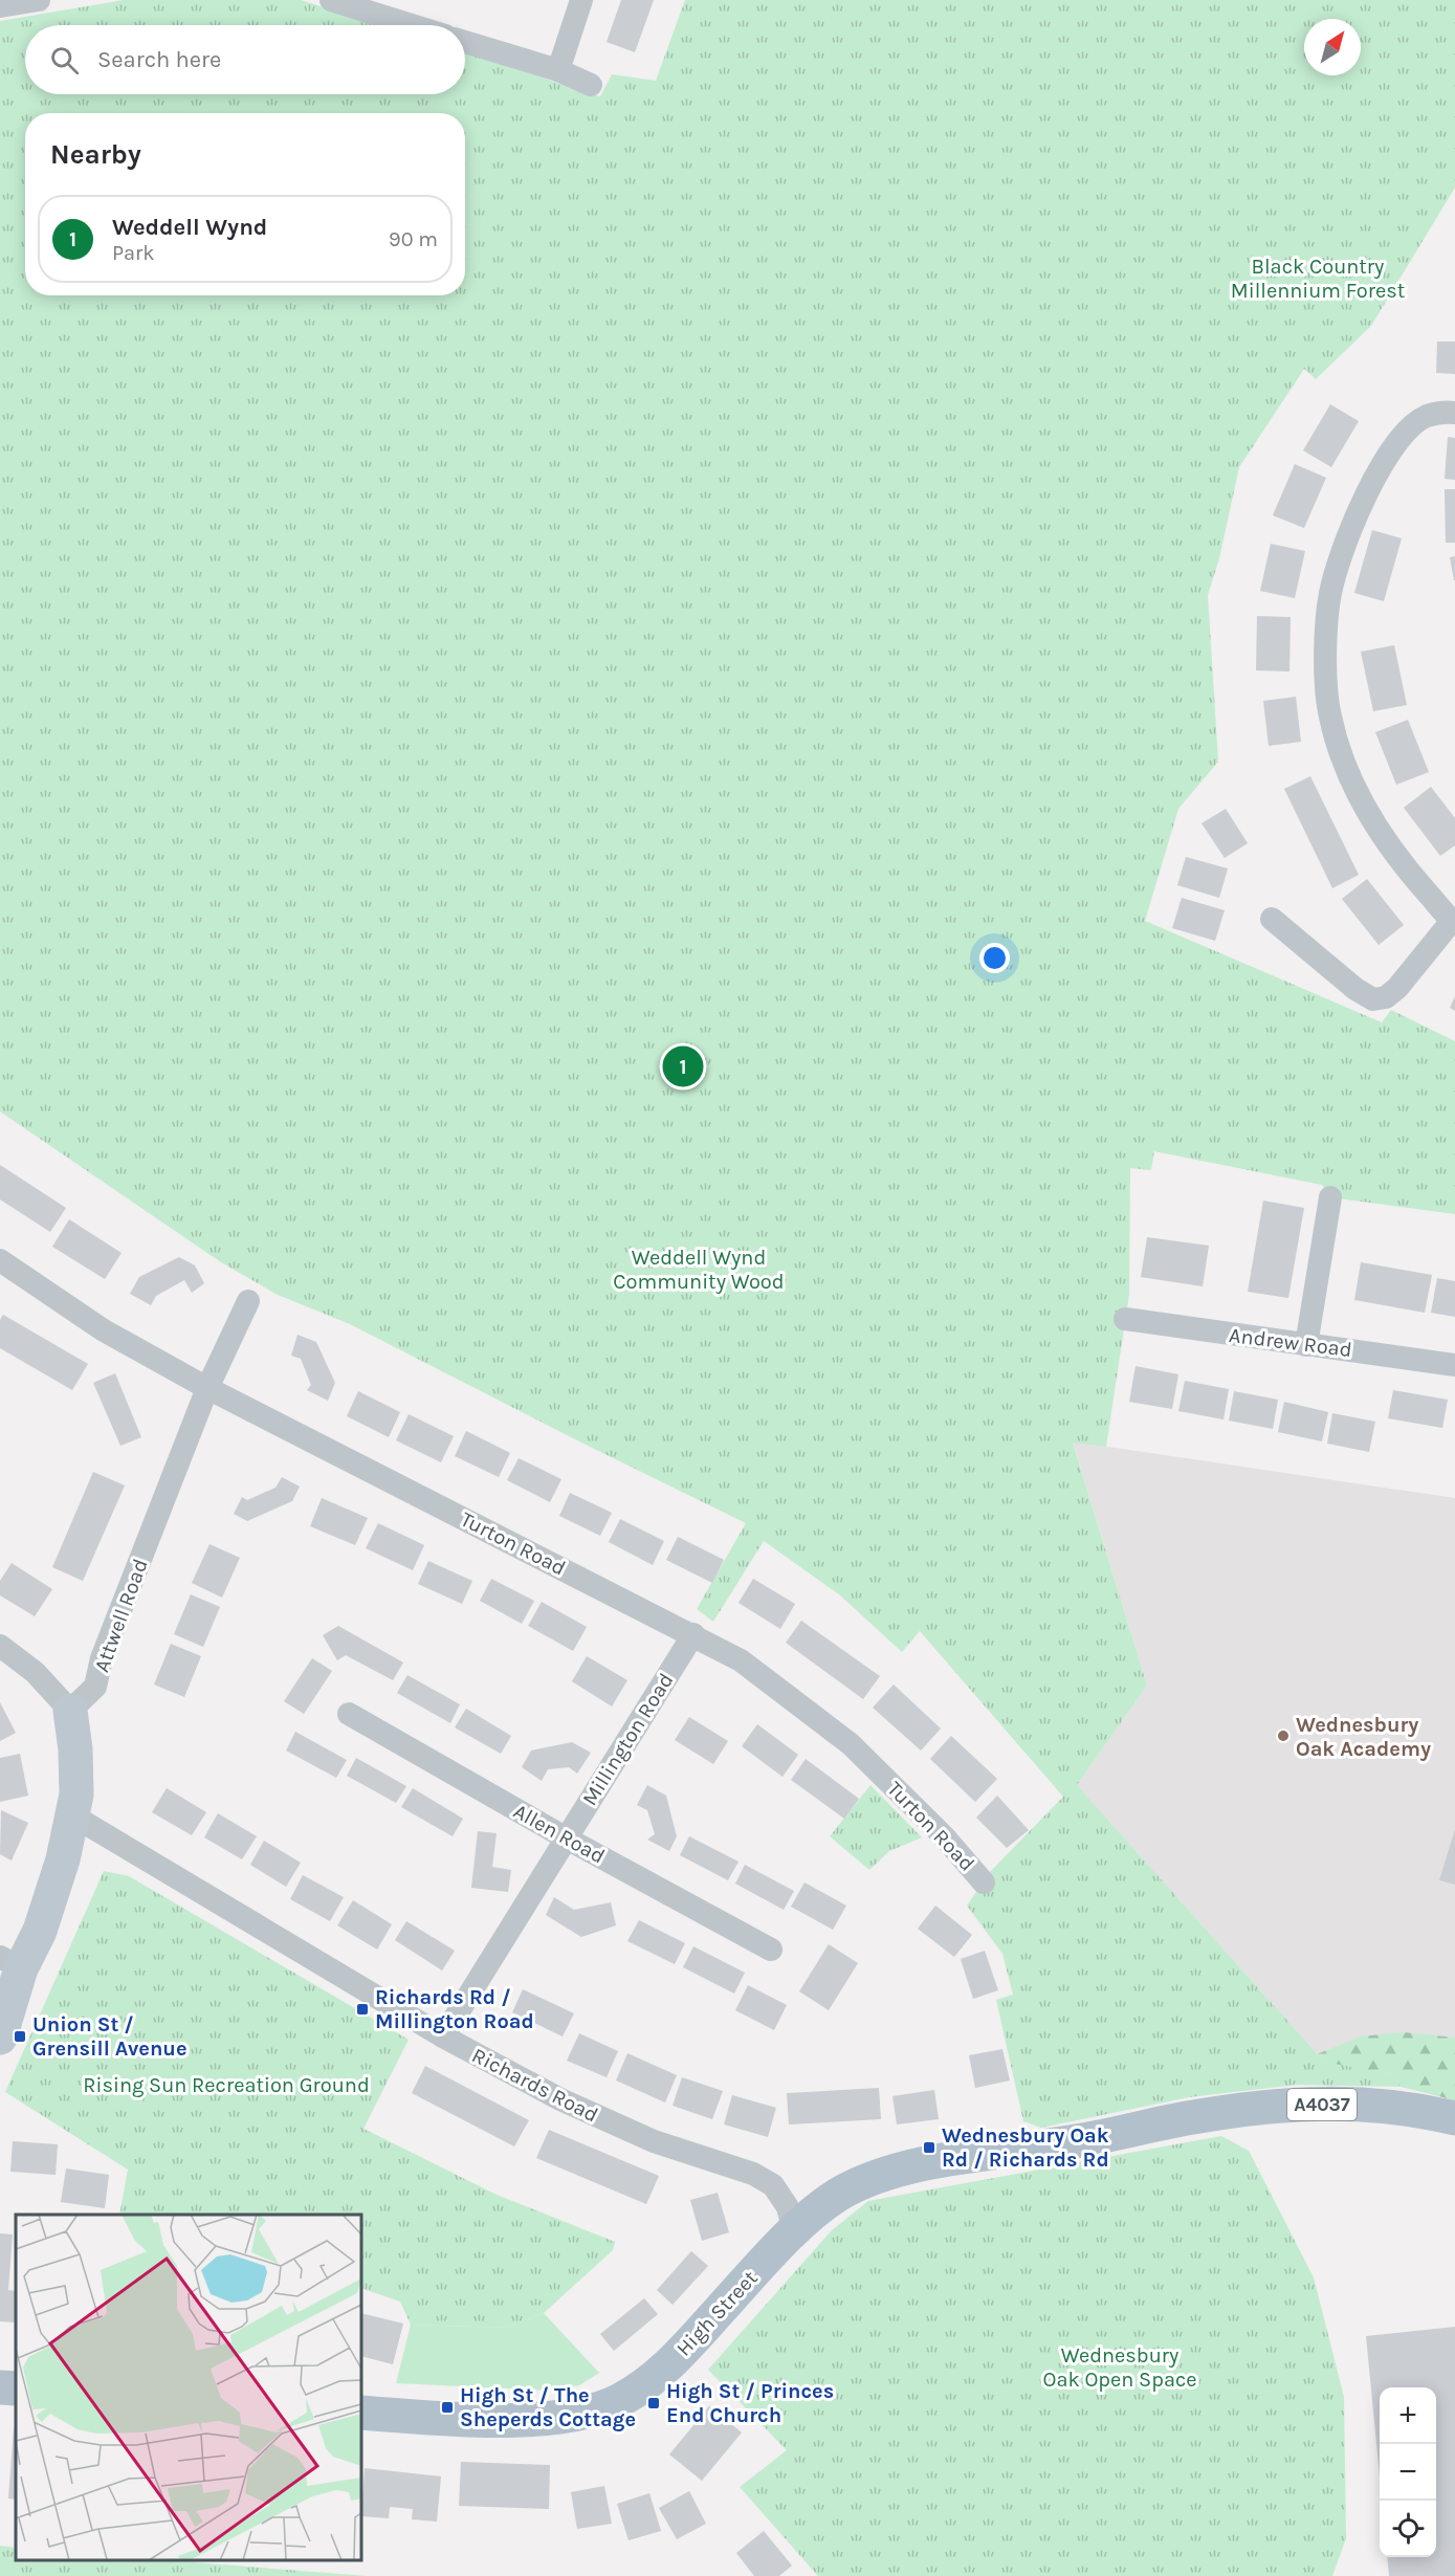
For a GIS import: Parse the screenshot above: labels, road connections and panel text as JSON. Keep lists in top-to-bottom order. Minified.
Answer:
{"streets":{"main road":["A4037","High Street"],"street":["Andrew Road","Turton Road","Attwell Road","Millington Road","Allen Road","Richards Road"]},"crossings":[["Turton Road","Attwell Road"],["Turton Road","Millington Road"],["Millington Road","Allen Road"],["Millington Road","Richards Road"],["Richards Road","High Street"]],"parks":["Black Country Millennium Forest","Weddell Wynd Community Wood","Rising Sun Recreation Ground","Wednesbury Oak Open Space"],"places":{"other":["Wednesbury Oak Academy"],"transit":["Richards Rd / Millington Road","Union St / Grensill Avenue","Wednesbury Oak Rd / Richards Rd","High St / Princes End Church","High St / The Sheperds Cottage"]},"north":"top right","page":{"search":"Search here","heading":"Nearby","list":[{"mark":"1","name":"Weddell Wynd","note":"Park","value":"90 m"}],"pins":"1","map_buttons":["+","−"]}}
